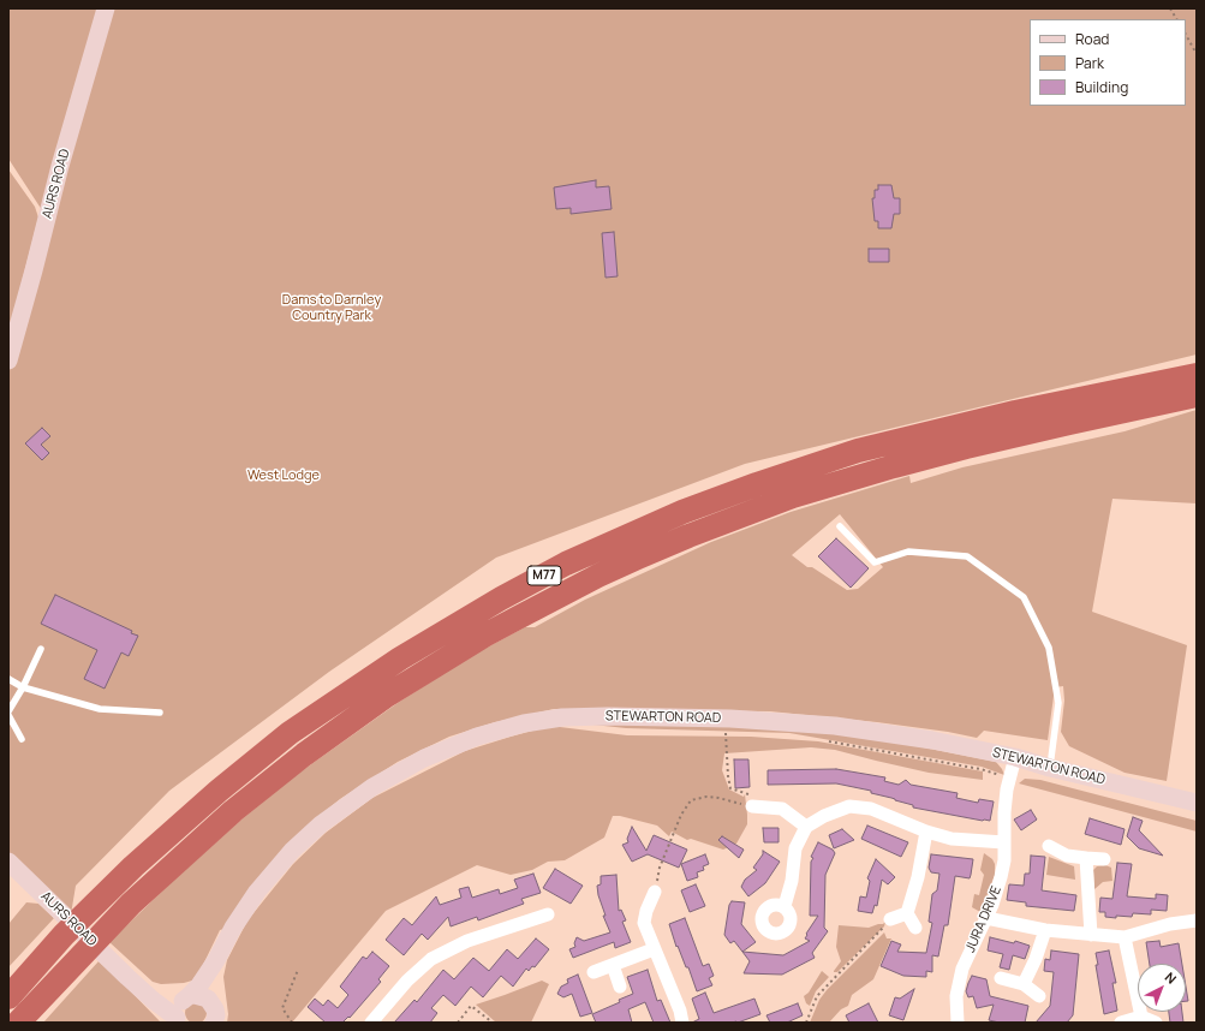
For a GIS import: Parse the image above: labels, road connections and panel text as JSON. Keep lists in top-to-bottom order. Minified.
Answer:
{"streets":{"highway":["M77"],"main road":["AURS ROAD","STEWARTON ROAD"],"street":["JURA DRIVE"]},"crossings":[["AURS ROAD","STEWARTON ROAD"],["STEWARTON ROAD","JURA DRIVE"]],"parks":["Dams to Darnley Country Park","West Lodge"],"legend":["Road","Park","Building"],"north":"top right"}
